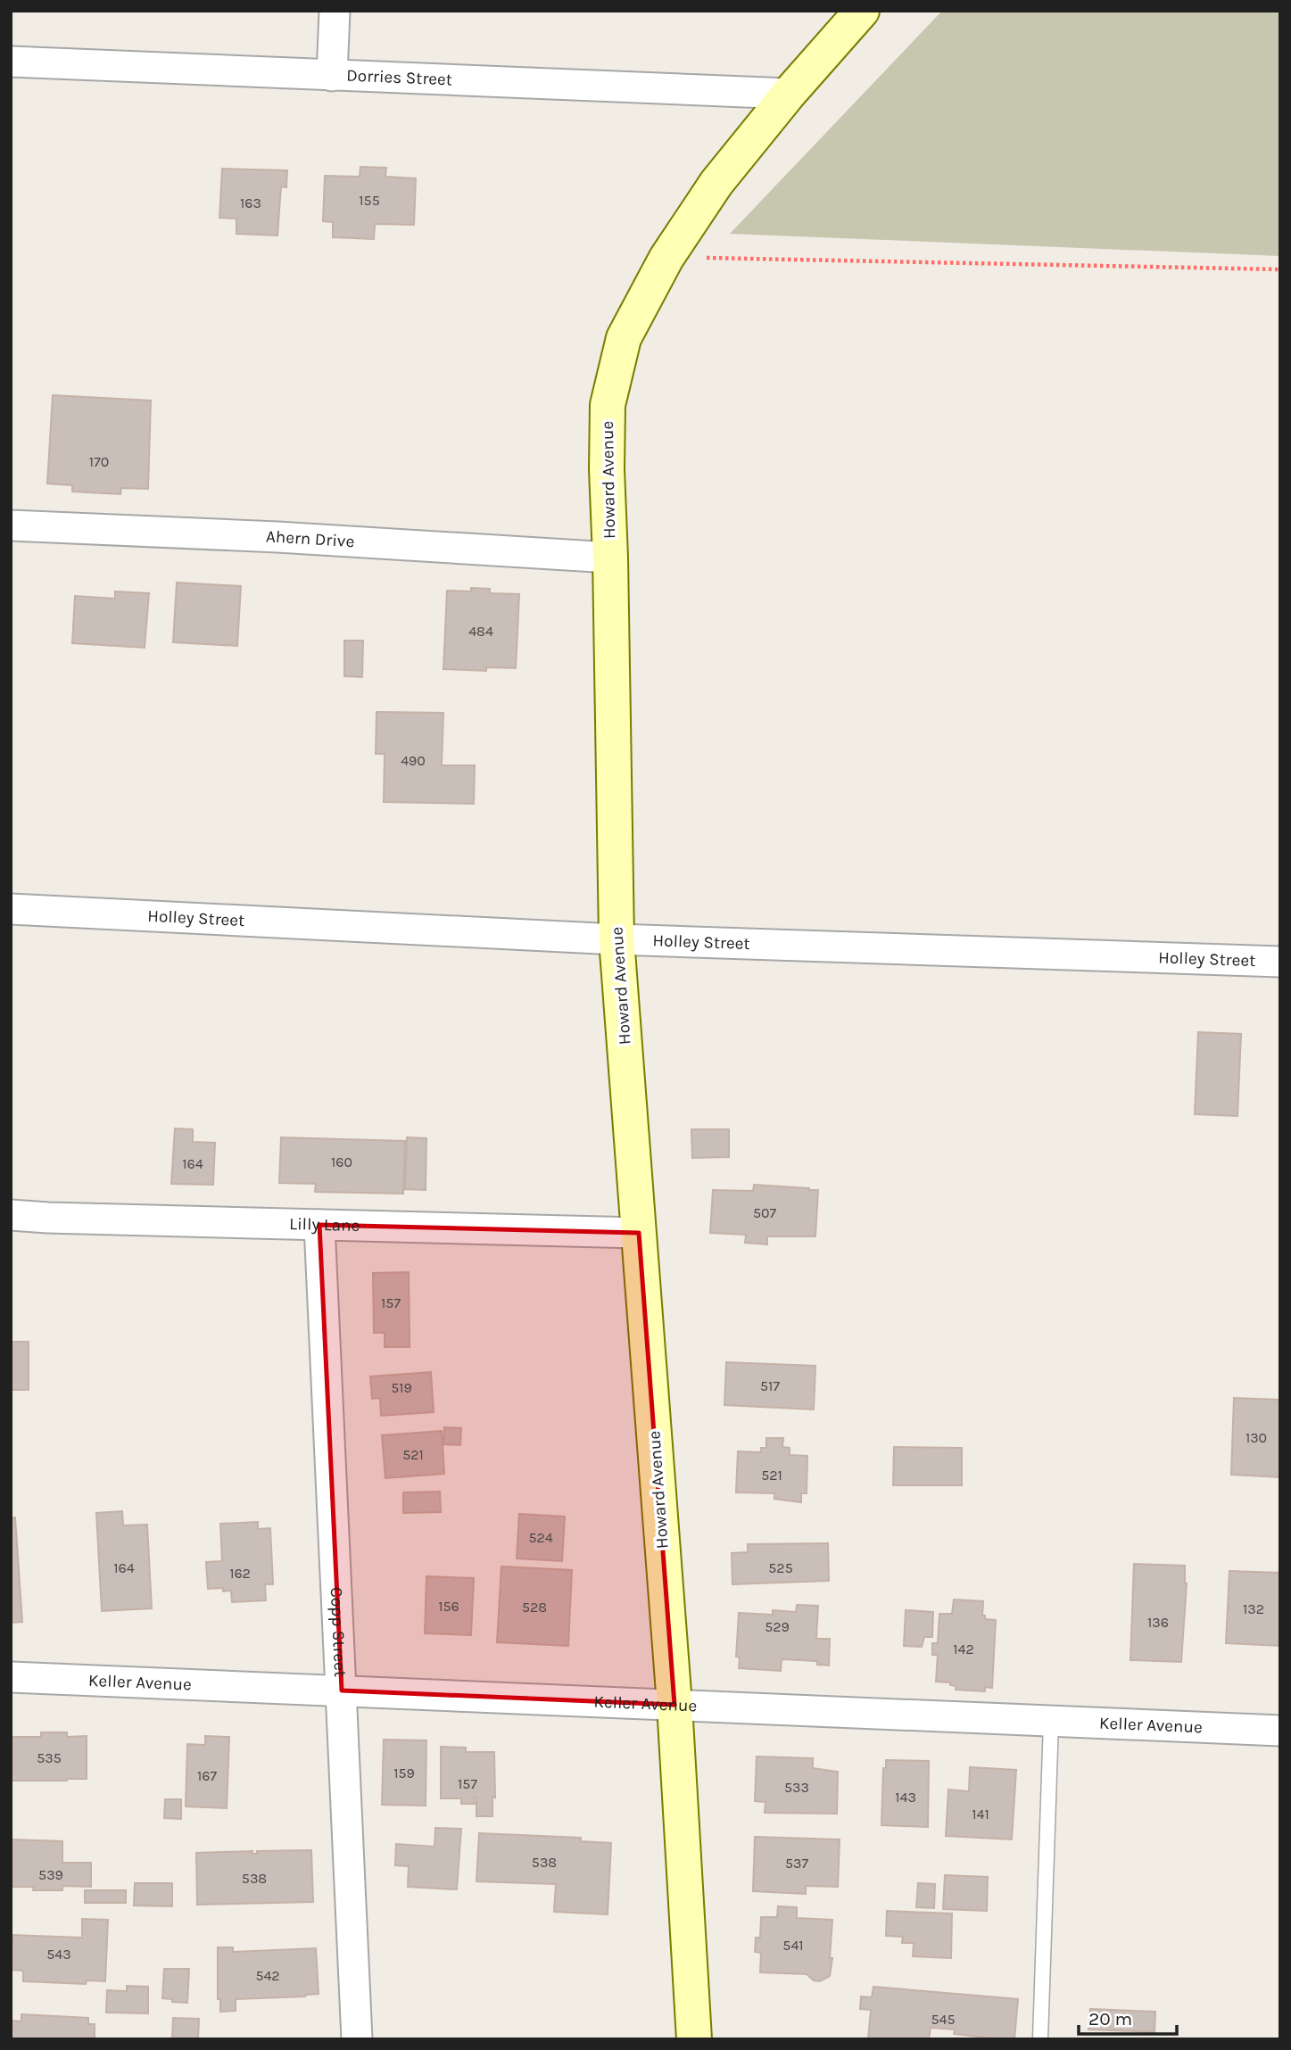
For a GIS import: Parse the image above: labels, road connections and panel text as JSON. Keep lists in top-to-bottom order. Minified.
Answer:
{"streets":{"main road":["Howard Avenue"],"street":["Dorries Street","Ahern Drive","Holley Street","Lilly Lane","Copp Street","Keller Avenue"]},"crossings":[["Dorries Street","Howard Avenue"],["Howard Avenue","Ahern Drive"],["Howard Avenue","Holley Street"],["Howard Avenue","Lilly Lane"],["Howard Avenue","Keller Avenue"],["Lilly Lane","Copp Street"],["Copp Street","Keller Avenue"]],"house_numbers":["155","163","170","484","490","160","164","507","157","517","519","130","521","521","524","164","525","162","156","528","132","136","529","142","535","159","167","157","533","143","141","538","537","539","538","541","543","542","545"],"scale_bar":"20 m"}
